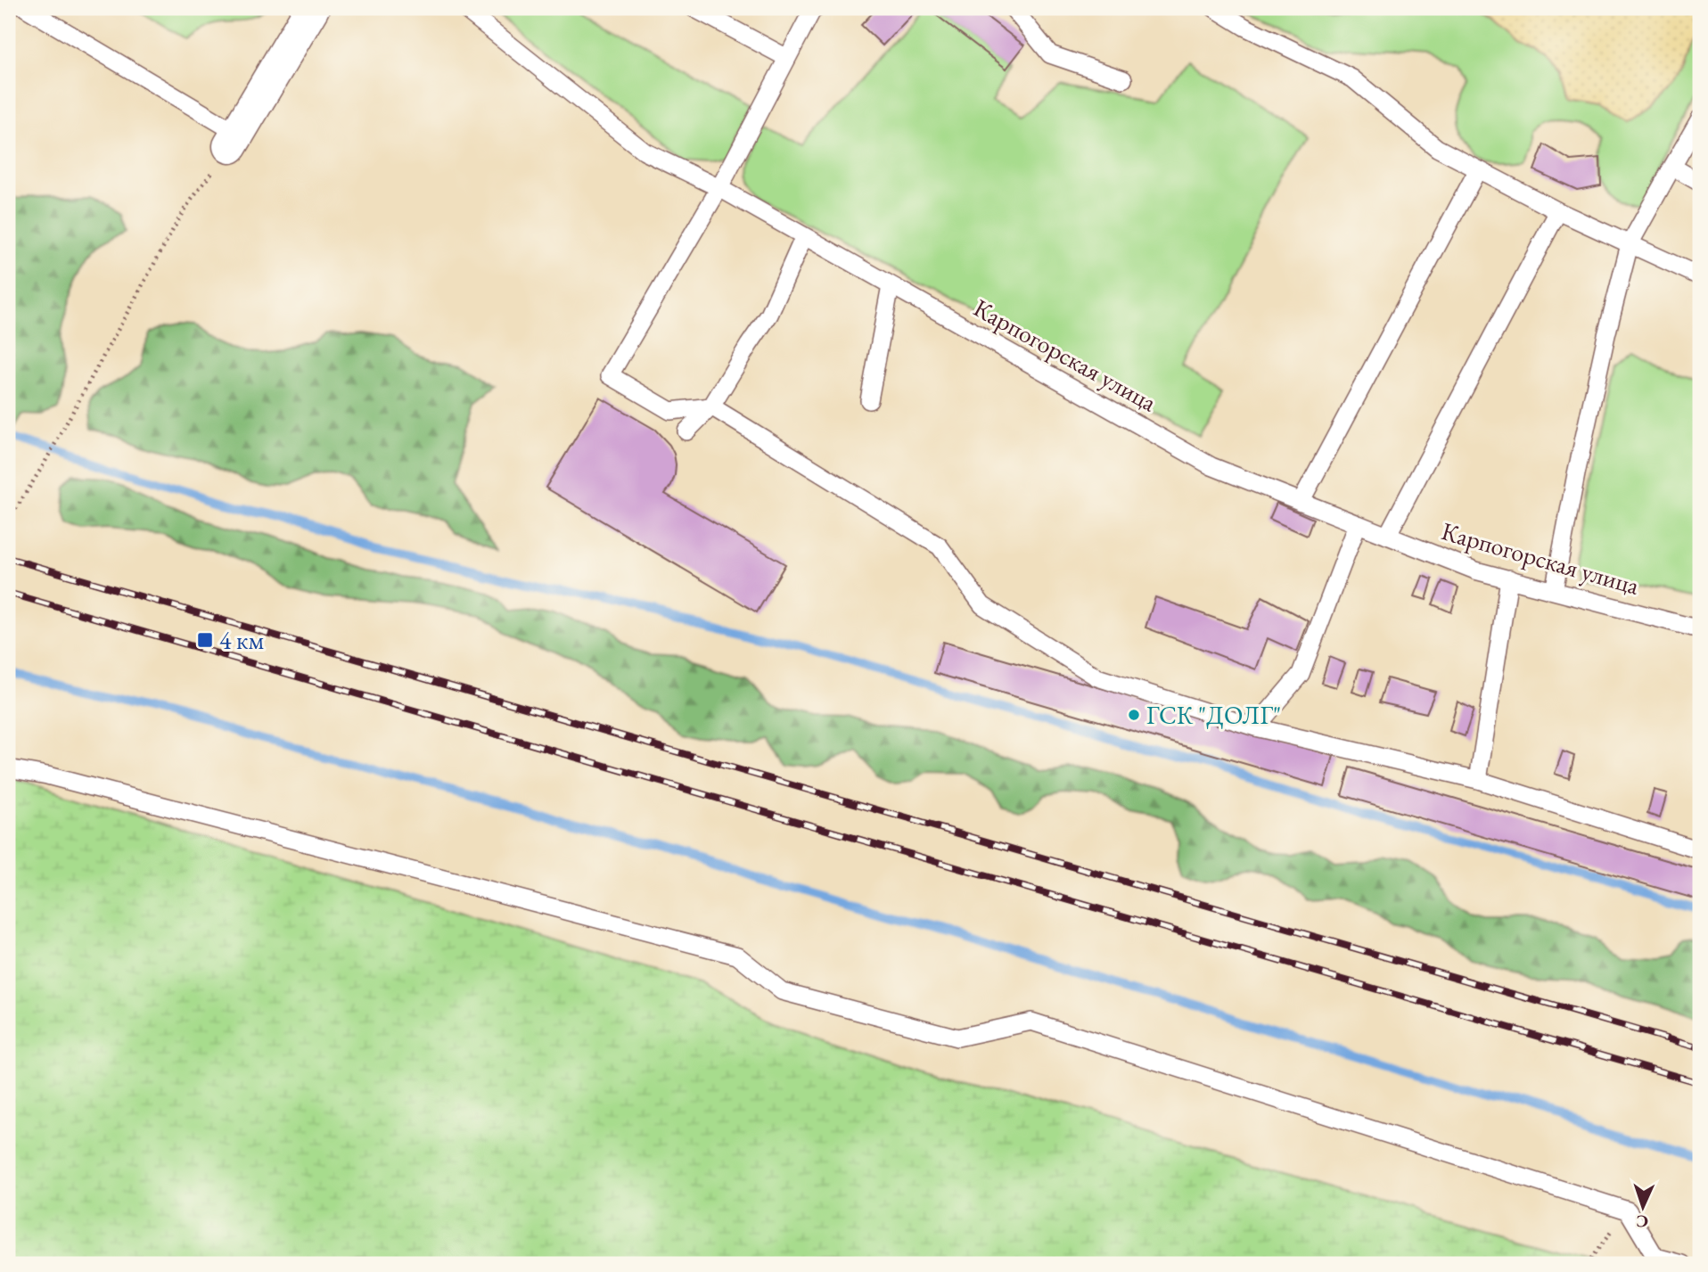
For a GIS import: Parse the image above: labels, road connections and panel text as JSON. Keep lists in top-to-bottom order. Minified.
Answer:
{"streets":{"lane":["Карпогорская улица"]},"places":{"transit":["4 км"],"other":["ГСК \"ДОЛГ\""]},"north":"bottom"}
